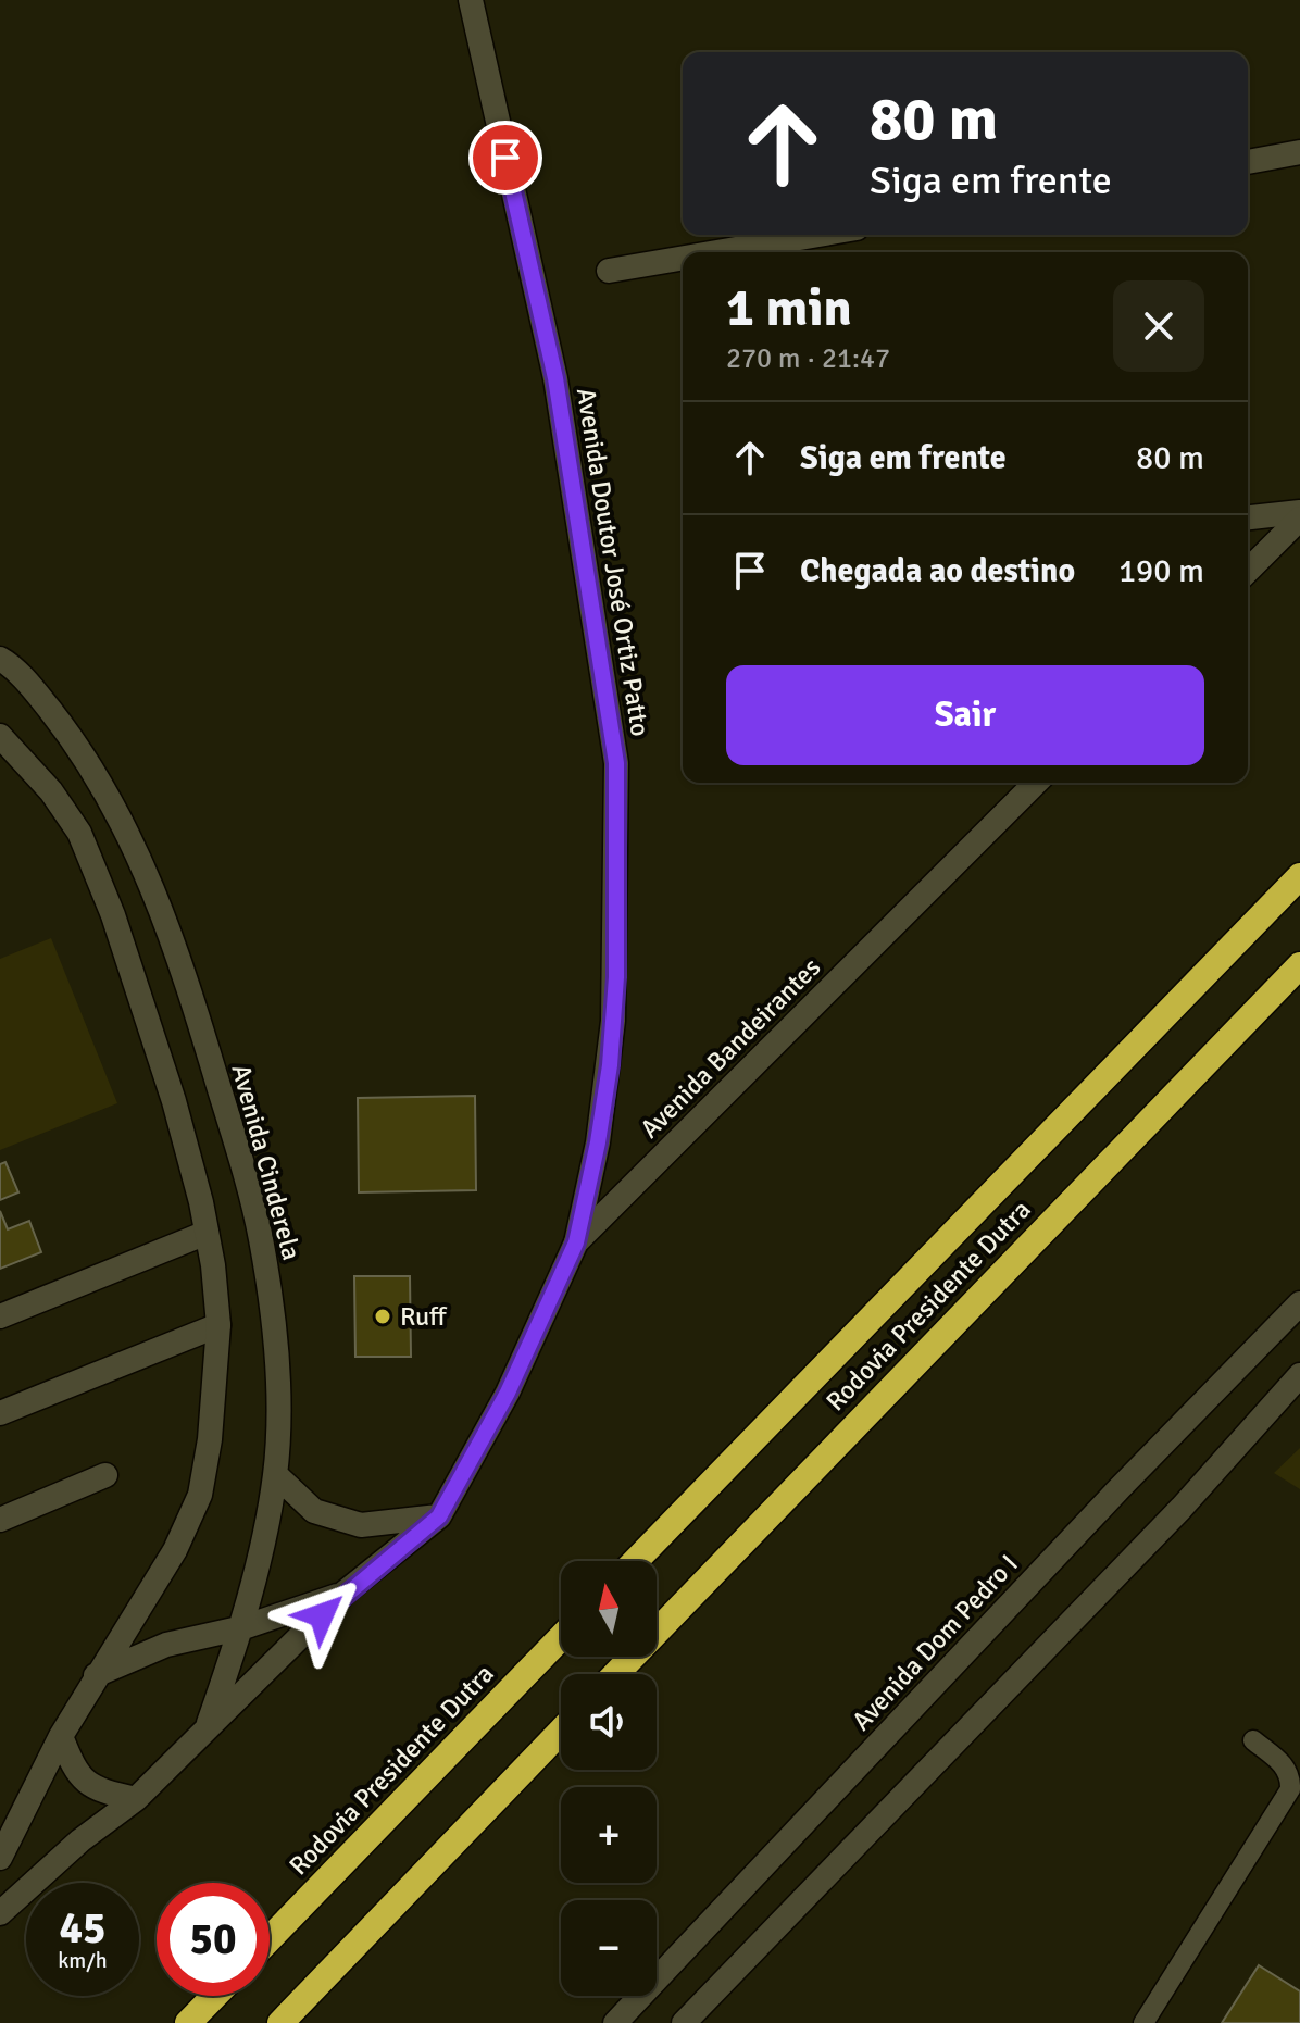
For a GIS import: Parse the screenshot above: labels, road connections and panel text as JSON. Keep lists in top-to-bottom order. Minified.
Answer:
{"streets":{"highway":["Rodovia Presidente Dutra"],"main road":["Avenida Doutor José Ortiz Patto","Avenida Bandeirantes","Avenida Cinderela","Avenida Dom Pedro I"]},"crossings":[["Avenida Doutor José Ortiz Patto","Avenida Bandeirantes"],["Avenida Bandeirantes","Avenida Cinderela"]],"places":["Ruff"],"north":"top","page":{"turn":["80 m","Siga em frente"],"heading":["1 min","270 m · 21:47"],"list":[{"name":"Siga em frente","value":"80 m"},{"name":"Chegada ao destino","value":"190 m"}],"buttons":"Sair","map_buttons":["+","−"],"speed":"45 km/h","limit":"50"}}
